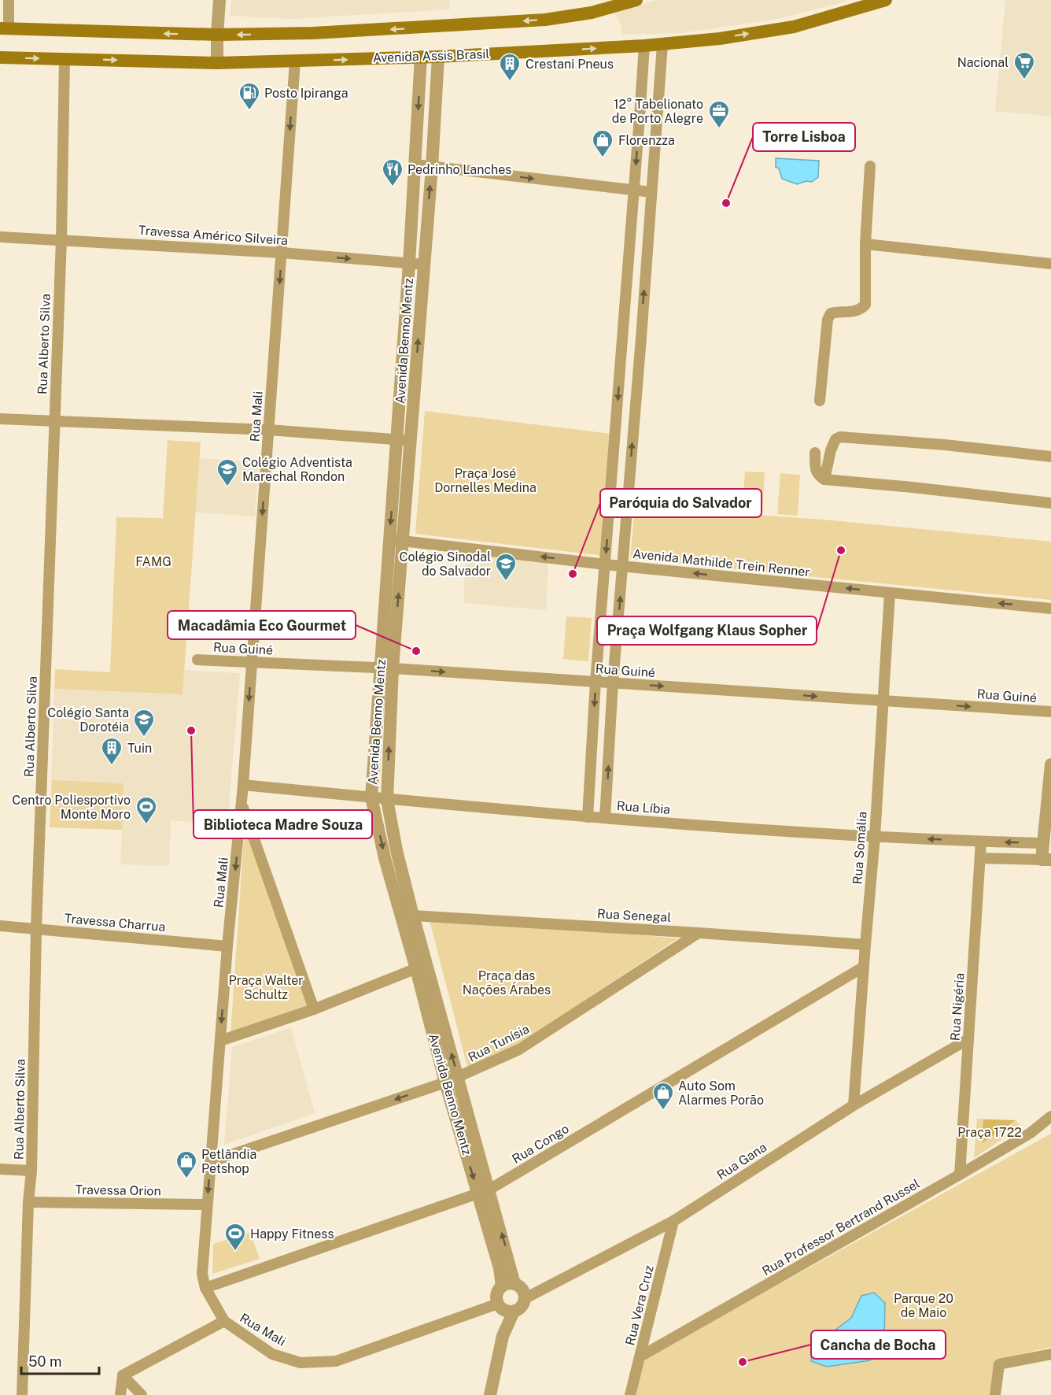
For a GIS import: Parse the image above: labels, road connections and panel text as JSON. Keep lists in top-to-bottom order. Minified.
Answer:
{"streets":{"main road":["Avenida Assis Brasil"],"street":["Travessa Américo Silveira","Avenida Benno Mentz","Rua Alberto Silva","Rua Mali","Avenida Mathilde Trein Renner","Rua Guiné","Rua Líbia","Rua Somália","Rua Senegal","Travessa Charrua","Rua Nigéria","Rua Tunísia","Rua Congo","Rua Gana","Travessa Orion","Rua Professor Bertrand Russel","Rua Vera Cruz"]},"crossings":[["Avenida Assis Brasil","Avenida Benno Mentz"],["Avenida Assis Brasil","Rua Alberto Silva"],["Avenida Assis Brasil","Rua Mali"],["Travessa Américo Silveira","Avenida Benno Mentz"],["Travessa Américo Silveira","Rua Alberto Silva"],["Travessa Américo Silveira","Rua Mali"],["Avenida Benno Mentz","Rua Mali"],["Avenida Benno Mentz","Avenida Mathilde Trein Renner"],["Avenida Benno Mentz","Rua Guiné"],["Avenida Benno Mentz","Rua Líbia"],["Avenida Benno Mentz","Rua Senegal"],["Avenida Benno Mentz","Rua Tunísia"],["Avenida Benno Mentz","Rua Congo"],["Avenida Benno Mentz","Rua Gana"],["Rua Alberto Silva","Travessa Charrua"],["Rua Alberto Silva","Travessa Orion"],["Rua Mali","Rua Guiné"],["Rua Mali","Rua Líbia"],["Rua Mali","Travessa Charrua"],["Rua Mali","Rua Tunísia"],["Rua Mali","Rua Congo"],["Rua Mali","Rua Gana"],["Rua Mali","Travessa Orion"],["Avenida Mathilde Trein Renner","Rua Somália"],["Rua Guiné","Rua Somália"],["Rua Líbia","Rua Somália"],["Rua Líbia","Rua Nigéria"],["Rua Somália","Rua Senegal"],["Rua Somália","Rua Congo"],["Rua Somália","Rua Gana"],["Rua Senegal","Rua Tunísia"],["Rua Nigéria","Rua Gana"],["Rua Nigéria","Rua Professor Bertrand Russel"],["Rua Gana","Rua Vera Cruz"],["Rua Professor Bertrand Russel","Rua Vera Cruz"]],"one_way":["Rua Mali","Avenida Mathilde Trein Renner","Rua Guiné","Rua Tunísia"],"parks":["Praça José Dornelles Medina","FAMG","Praça das Nações Árabes","Praça Walter Schultz","Praça 1722","Parque 20 de Maio"],"places":{"supermarket":["Nacional"],"building":["Crestani Pneus","Tuin"],"fuel station":["Posto Ipiranga"],"office":["12° Tabelionato de Porto Alegre"],"shop":["Florenzza","Auto Som Alarmes Porão","Petlândia Petshop"],"restaurant":["Pedrinho Lanches"],"other":["Torre Lisboa","Praça Wolfgang Klaus Sopher","Paróquia do Salvador","Macadâmia Eco Gourmet","Biblioteca Madre Souza","Cancha de Bocha"],"school or university":["Colégio Adventista Marechal Rondon","Colégio Sinodal do Salvador","Colégio Santa Dorotéia"],"sports":["Centro Poliesportivo Monte Moro","Happy Fitness"]},"scale_bar":"50 m"}
